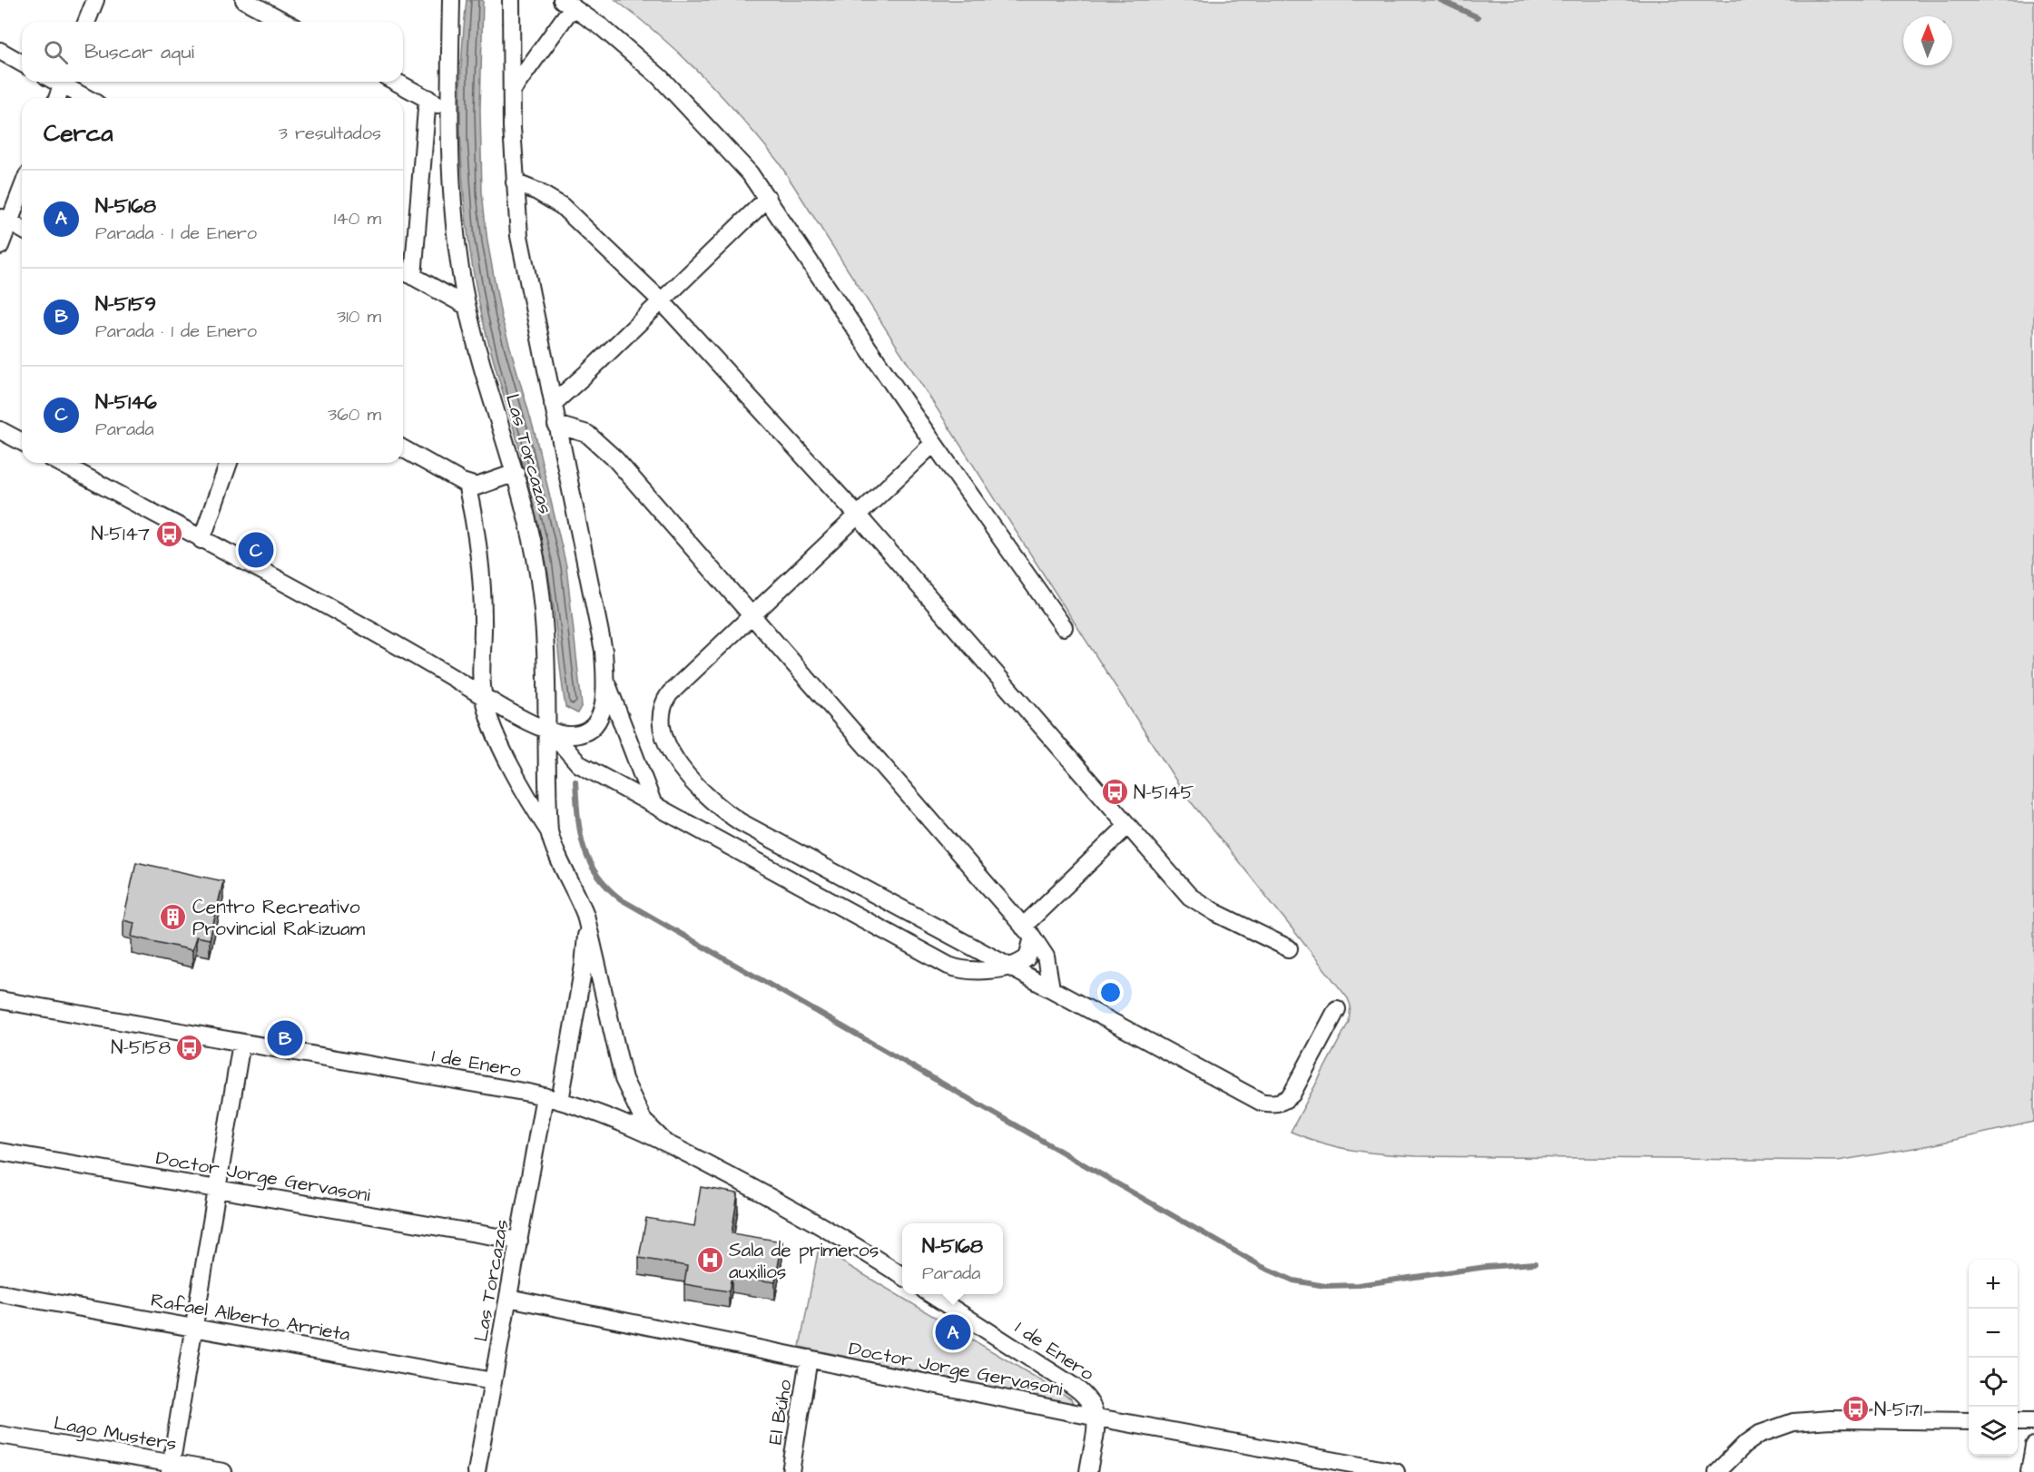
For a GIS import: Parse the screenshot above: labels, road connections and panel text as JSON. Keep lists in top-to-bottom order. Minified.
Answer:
{"streets":{"street":["Las Torcazas","1 de Enero","Doctor Jorge Gervasoni","Rafael Alberto Arrieta","El Búho","Lago Musters"]},"crossings":[["Las Torcazas","1 de Enero"],["Las Torcazas","Doctor Jorge Gervasoni"],["Las Torcazas","Rafael Alberto Arrieta"],["1 de Enero","Doctor Jorge Gervasoni"],["Doctor Jorge Gervasoni","El Búho"]],"places":{"bus stop":["N-5147","N-5145","N-5158","N-5171"],"building":["Centro Recreativo Provincial Rakizuam"],"hospital":["Sala de primeros auxilios"]},"north":"top","page":{"search":"Buscar aquí","heading":["Cerca","3 resultados"],"list":[{"mark":"A","name":"N-5168","note":"Parada · 1 de Enero","value":"140 m"},{"mark":"B","name":"N-5159","note":"Parada · 1 de Enero","value":"310 m"},{"mark":"C","name":"N-5146","note":"Parada","value":"360 m"}],"pins":["C","B","A"],"popup":["N-5168","Parada"],"map_buttons":["+","−"]}}
